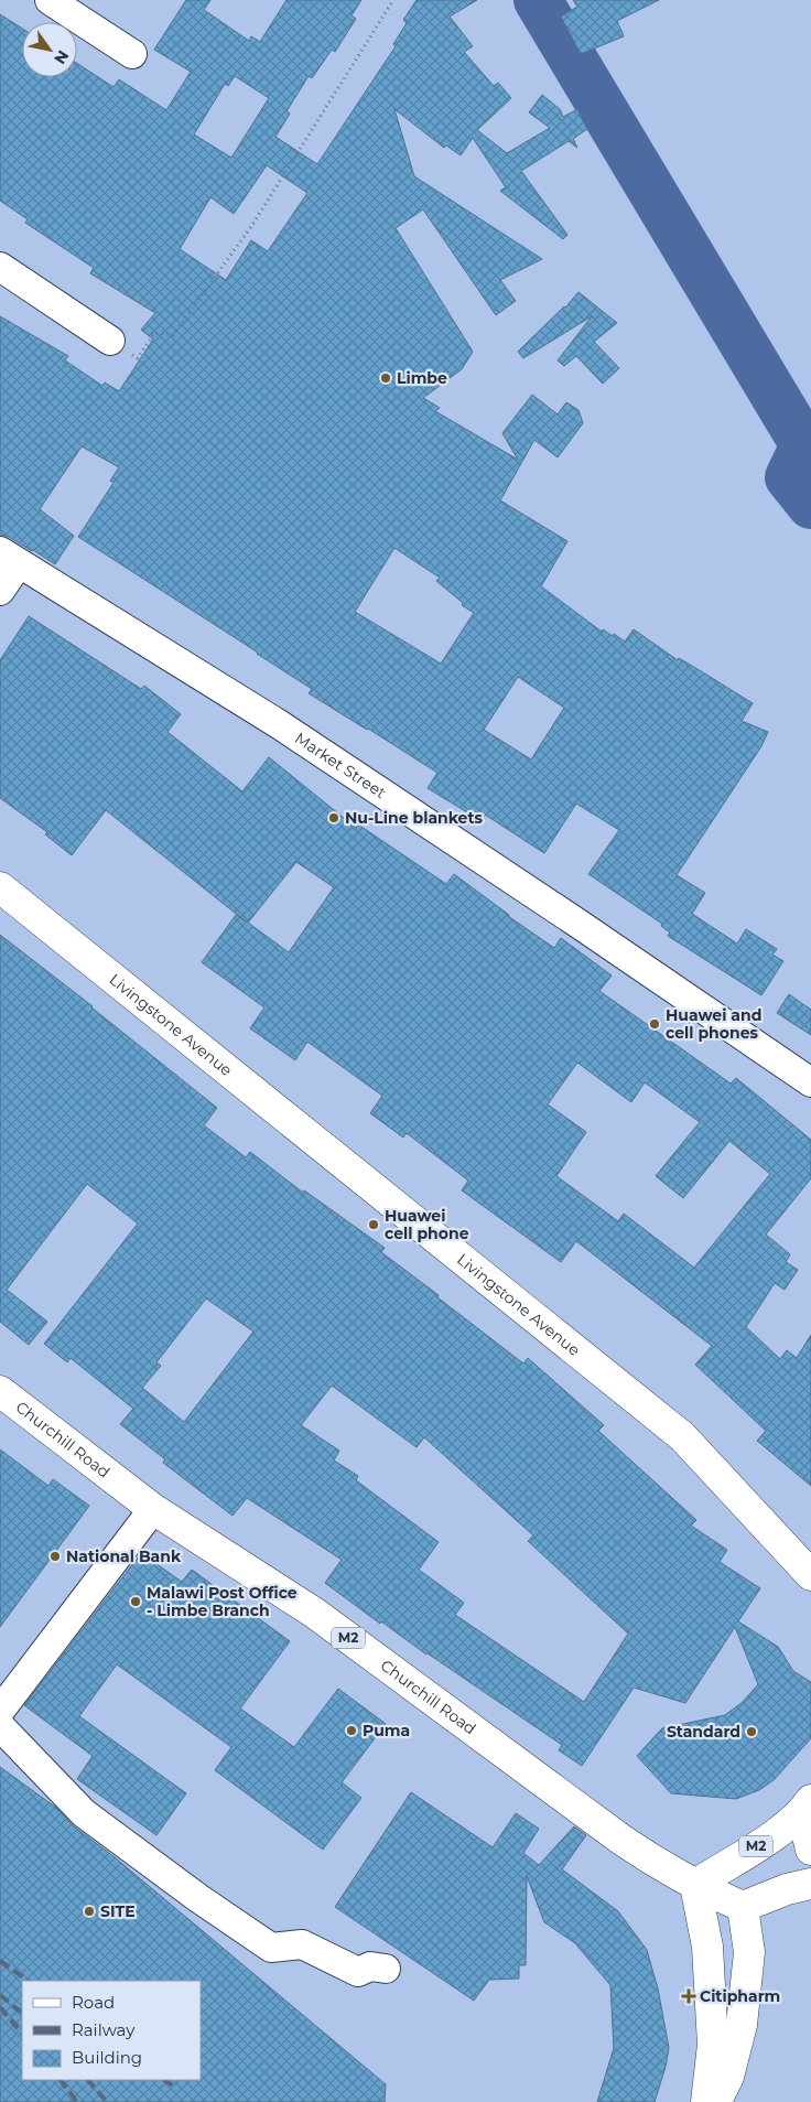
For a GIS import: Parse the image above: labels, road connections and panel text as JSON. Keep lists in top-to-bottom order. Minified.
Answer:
{"streets":{"highway":["Livingstone Avenue","Churchill Road","M2"],"lane":["Market Street"]},"crossings":[["Churchill Road","M2"]],"places":{"other":["Limbe","Nu-Line blankets","Huawei and cell phones","Huawei cell phone","National Bank","Malawi Post Office - Limbe Branch","Puma","Standard","SITE"],"health":["Citipharm"]},"legend":["Road","Railway","Building"],"north":"bottom right"}
